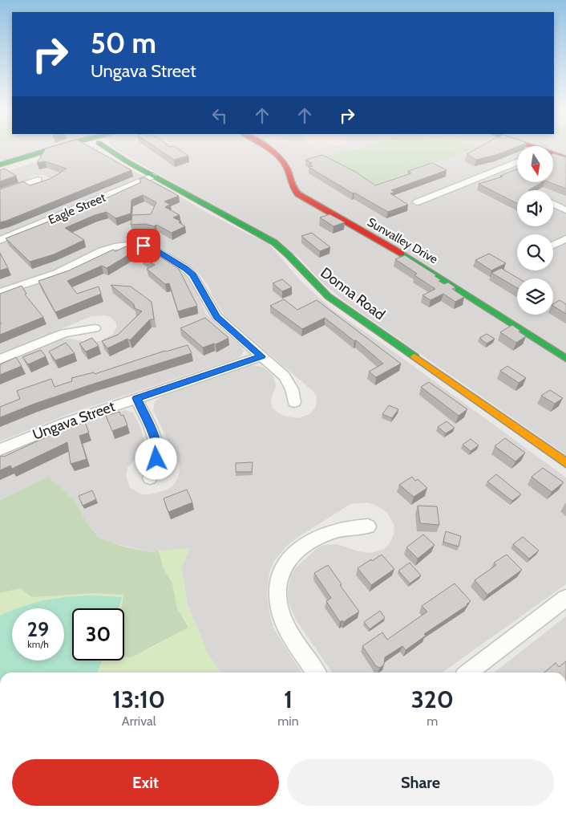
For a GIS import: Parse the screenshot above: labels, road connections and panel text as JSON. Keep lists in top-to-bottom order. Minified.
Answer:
{"streets":{"street":["Eagle Street","Sunvalley Drive","Donna Road","Ungava Street"]},"crossings":[["Eagle Street","Donna Road"]],"north":"bottom","page":{"turn":["50 m","Ungava Street"],"speed":"29 km/h","limit":"30","eta":["13:10","Arrival","1","min","320","m"],"buttons":["Exit","Share"]}}
